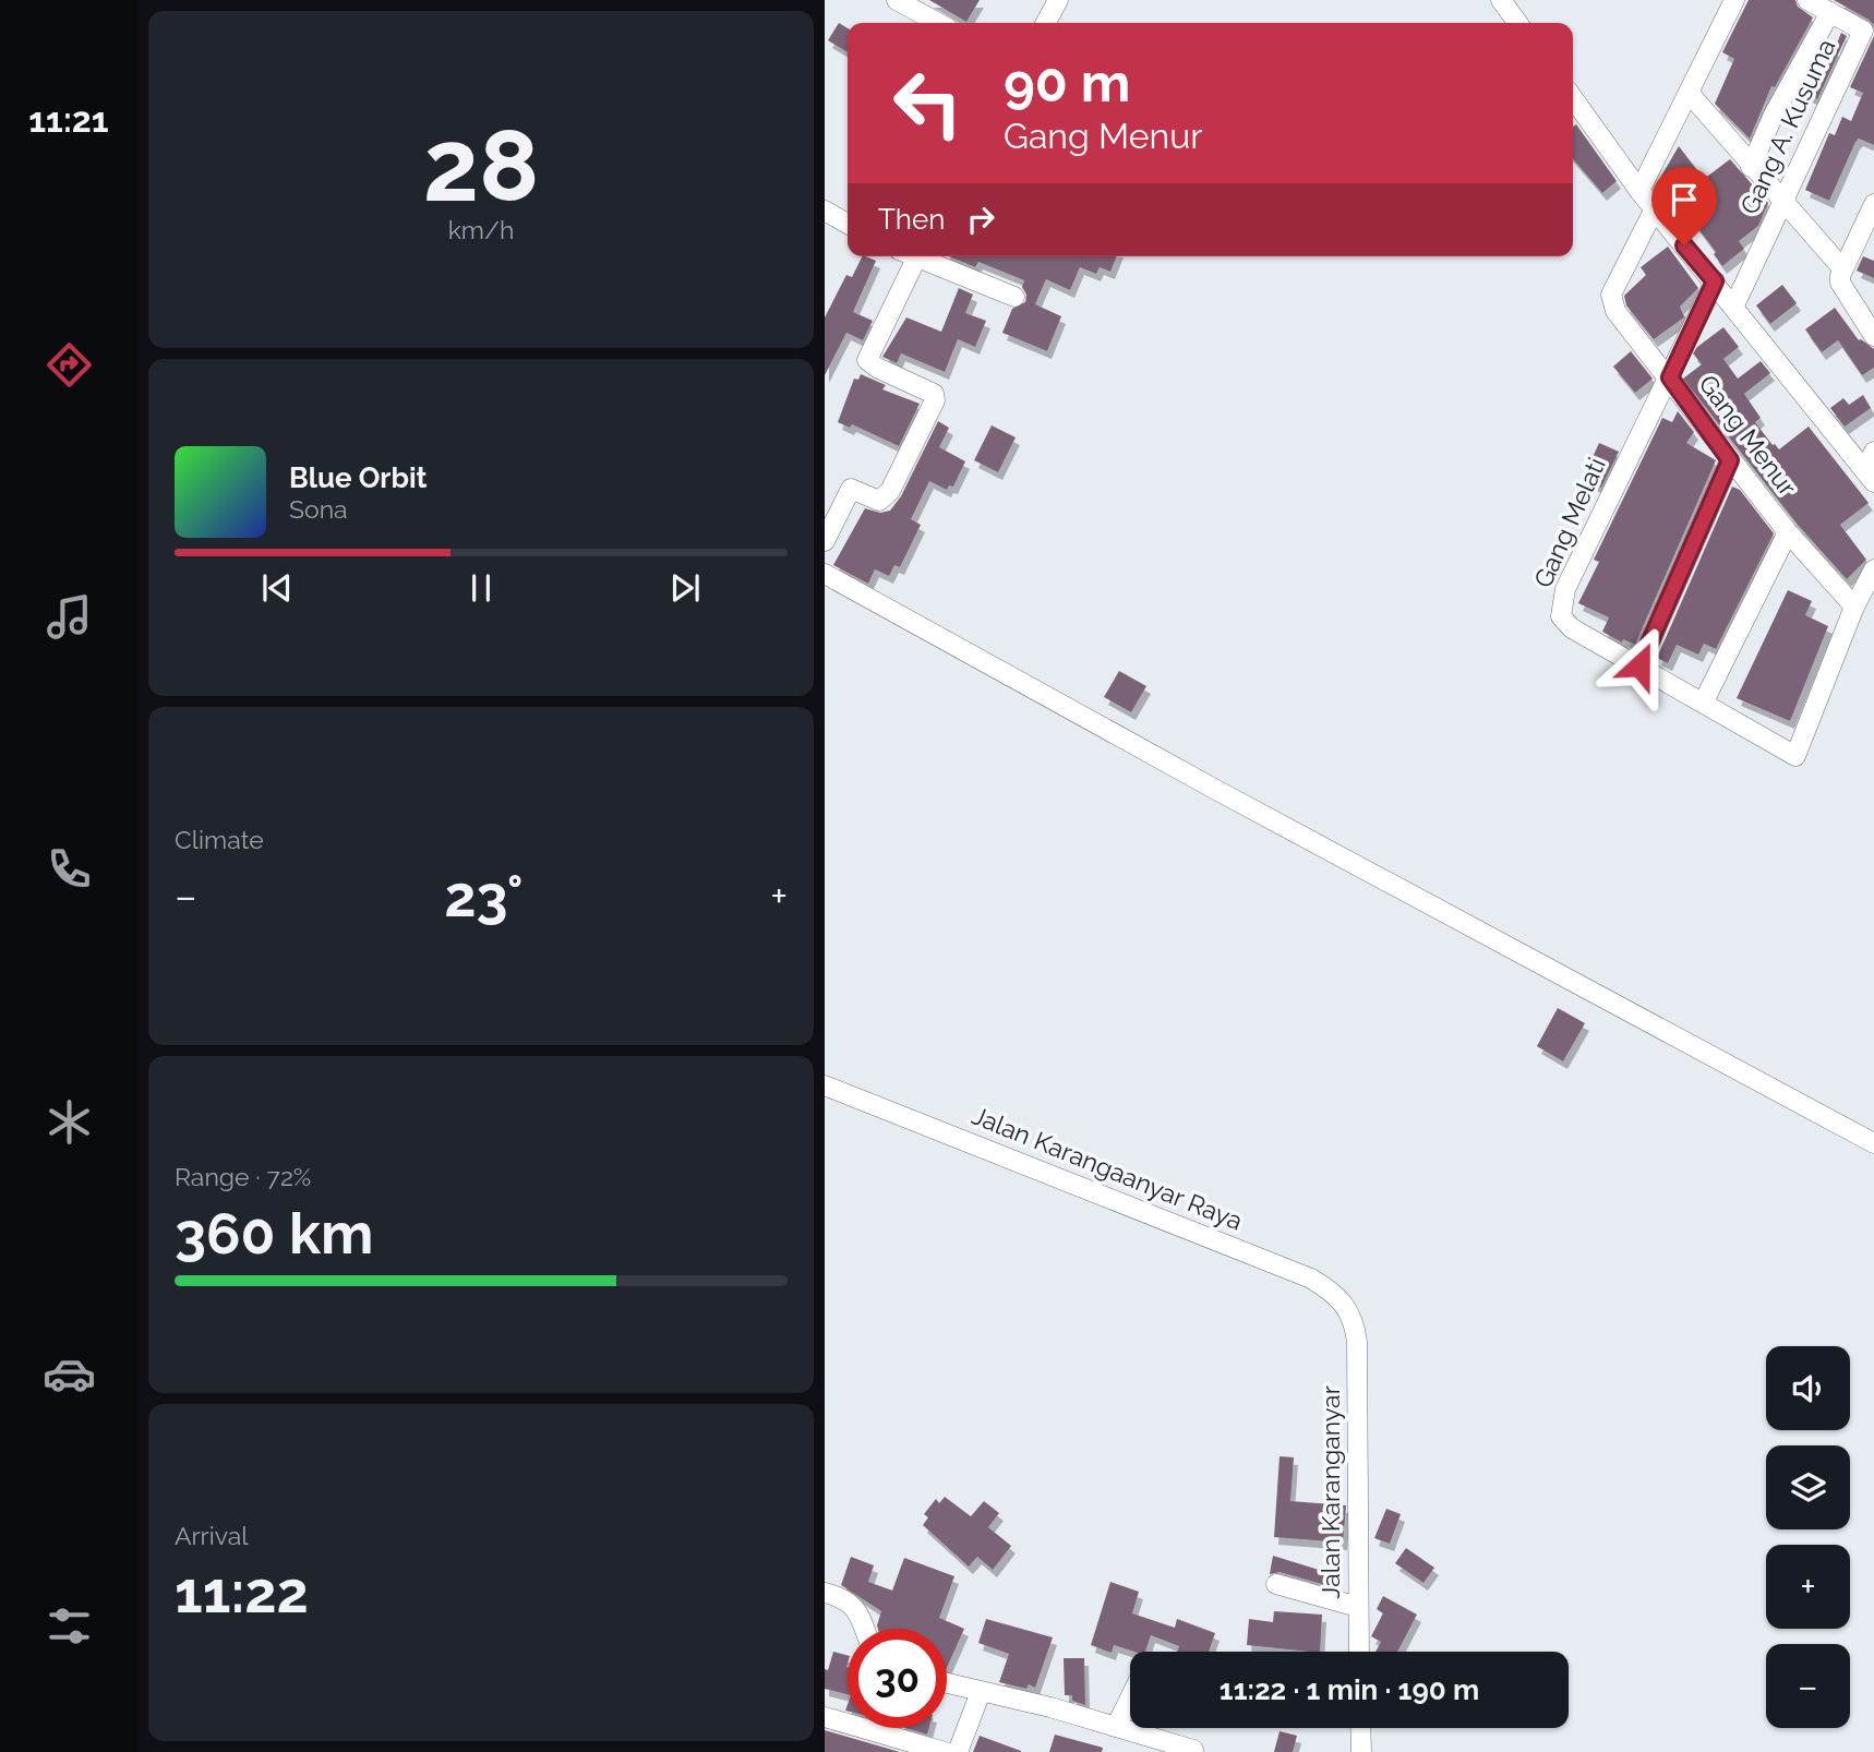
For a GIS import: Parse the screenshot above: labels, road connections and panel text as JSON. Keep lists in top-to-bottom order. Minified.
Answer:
{"streets":{"street":["Gang A. Kusuma","Gang Menur","Gang Melati","Jalan Karangaanyar Raya","Jalan Karanganyar"]},"crossings":[["Gang Menur","Gang Melati"],["Jalan Karangaanyar Raya","Jalan Karanganyar"]],"page":{"tabs":"11:21","tile":[["28","km/h"],"Climate",["Range · 72%","360 km"],["Arrival","11:22"]],"turn":["90 m","Gang Menur"],"then":"Then","song":["Blue Orbit","Sona"],"heat":["−","23°","+"],"map_buttons":["+","−"],"limit":"30","trip":"11:22 · 1 min · 190 m"}}
